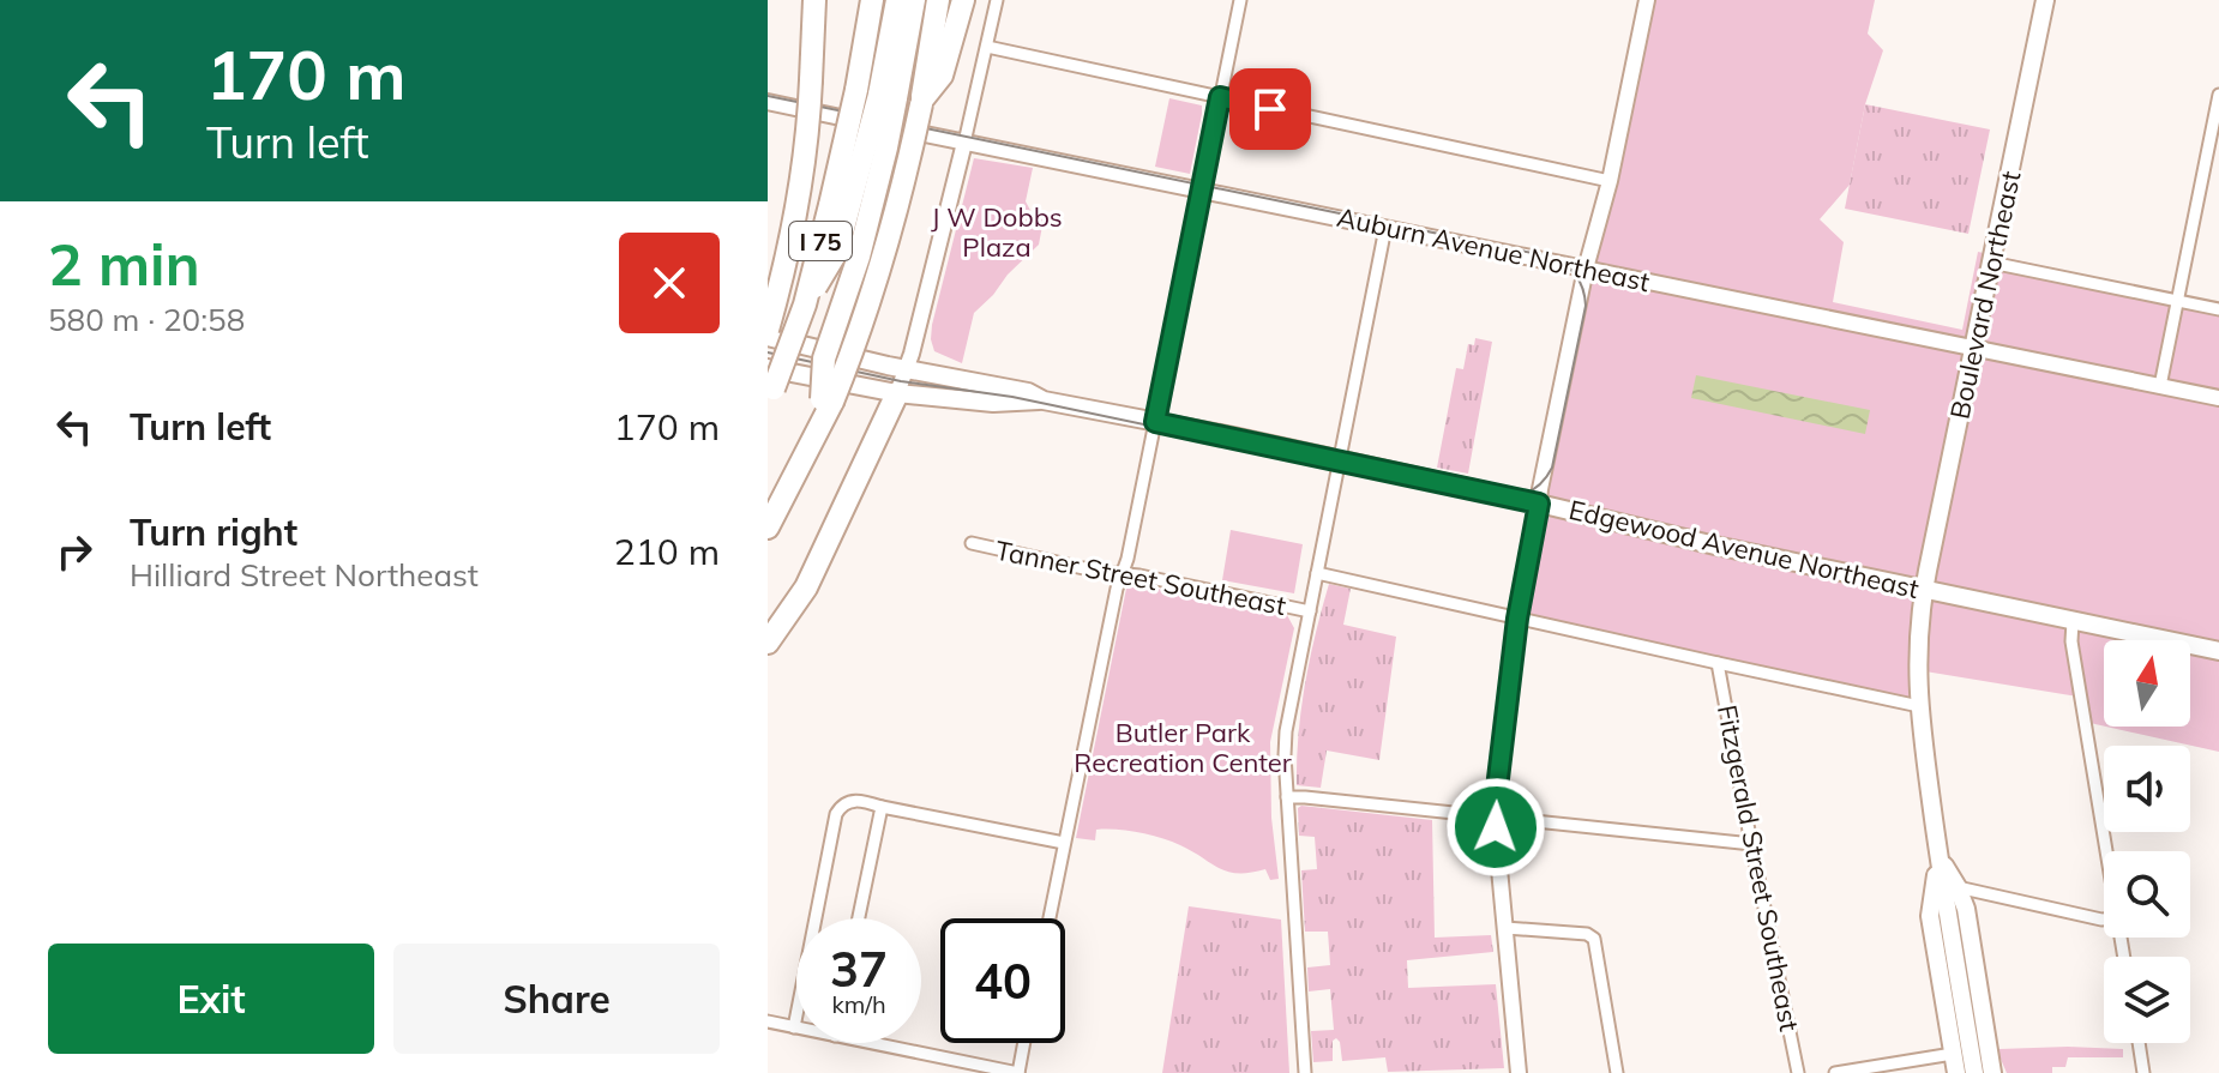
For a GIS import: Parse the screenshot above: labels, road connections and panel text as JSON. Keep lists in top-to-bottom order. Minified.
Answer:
{"streets":{"highway":["I 75"],"main road":["Boulevard Northeast","Edgewood Avenue Northeast"],"street":["Auburn Avenue Northeast","Tanner Street Southeast","Fitzgerald Street Southeast"]},"crossings":[["I 75","Edgewood Avenue Northeast"],["Auburn Avenue Northeast","Boulevard Northeast"],["Boulevard Northeast","Edgewood Avenue Northeast"]],"parks":["J W Dobbs Plaza","Butler Park Recreation Center"],"north":"top","page":{"turn":["170 m","Turn left"],"heading":["2 min","580 m · 20:58"],"list":[{"name":"Turn left","value":"170 m"},{"name":"Turn right","note":"Hilliard Street Northeast","value":"210 m"}],"speed":"37 km/h","limit":"40","buttons":["Exit","Share"]}}
